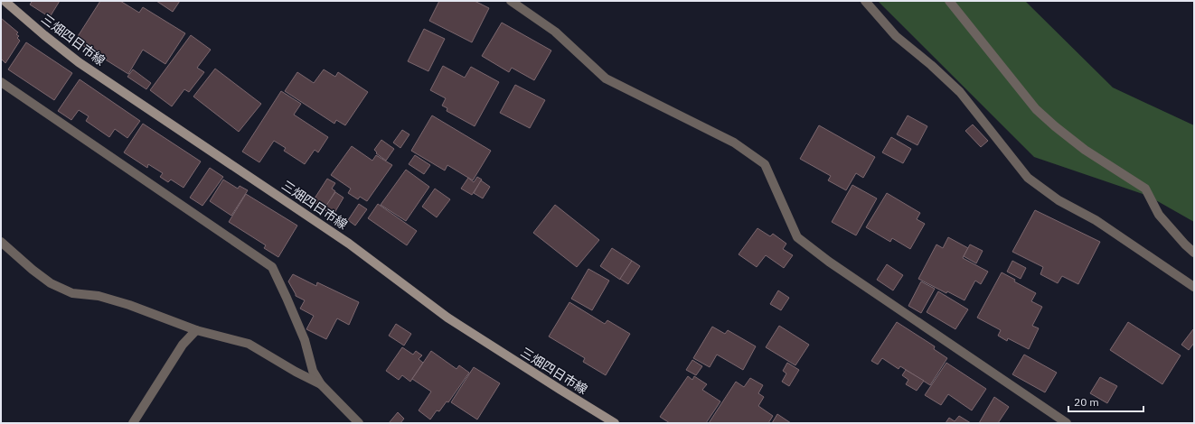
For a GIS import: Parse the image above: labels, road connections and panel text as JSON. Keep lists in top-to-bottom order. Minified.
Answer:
{"streets":{"main road":["三畑四日市線"]},"scale_bar":"20 m"}
